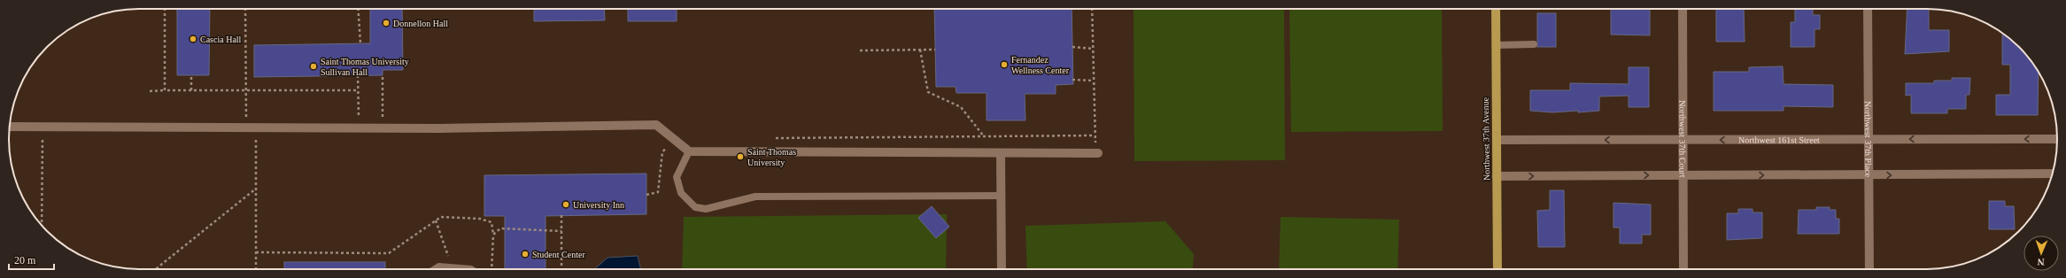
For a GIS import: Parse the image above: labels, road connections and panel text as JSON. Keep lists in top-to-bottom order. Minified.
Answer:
{"streets":{"main road":["Northwest 37th Avenue"],"street":["Northwest 37th Court","Northwest 37th Place","Northwest 161st Street"]},"crossings":[["Northwest 37th Avenue","Northwest 161st Street"],["Northwest 37th Court","Northwest 161st Street"],["Northwest 37th Place","Northwest 161st Street"]],"places":["Donnellon Hall","Cascia Hall","Fernandez Wellness Center","Saint Thomas University Sullivan Hall","Saint Thomas University","University Inn","Student Center"],"scale_bar":"20 m","north":"bottom"}
